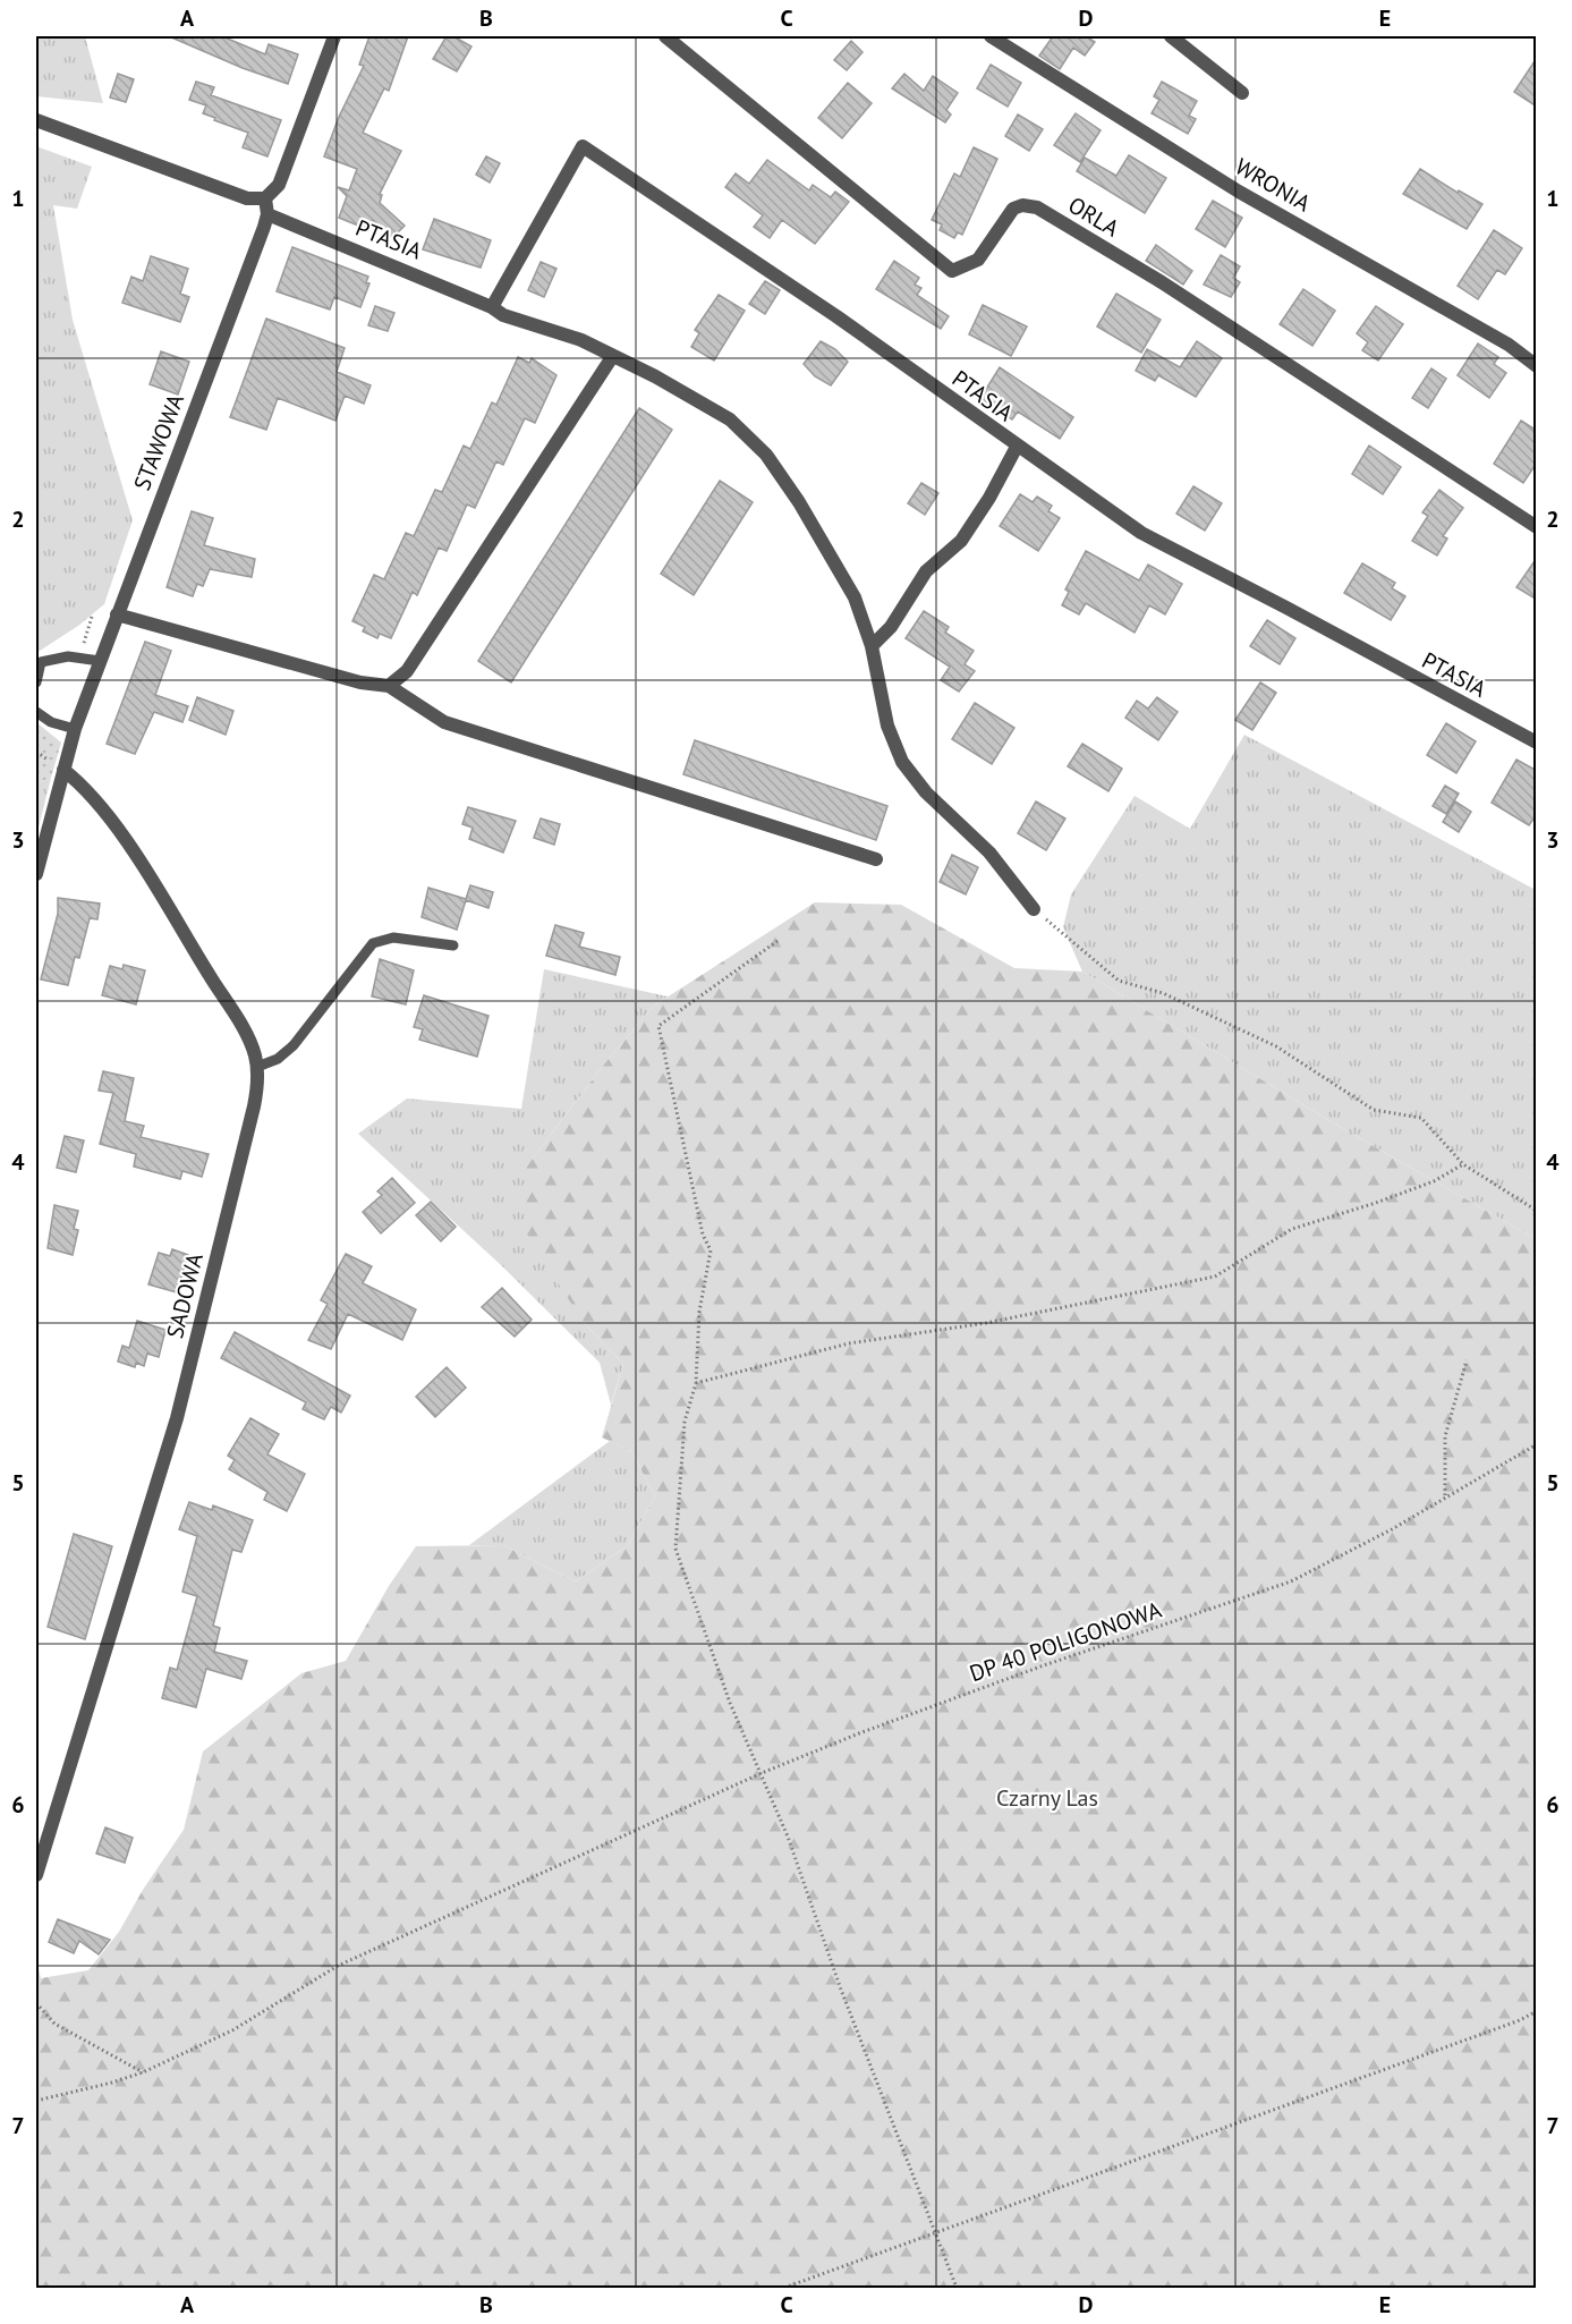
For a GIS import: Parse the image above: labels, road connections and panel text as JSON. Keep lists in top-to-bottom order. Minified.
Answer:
{"streets":{"street":["WRONIA","ORLA","PTASIA","STAWOWA","SADOWA"],"path":["DP 40 POLIGONOWA"]},"crossings":[["PTASIA","STAWOWA"],["STAWOWA","SADOWA"]],"parks":["Czarny Las"],"grid":{"columns":["A","B","C","D","E"],"rows":["1","2","3","4","5","6","7"]}}
